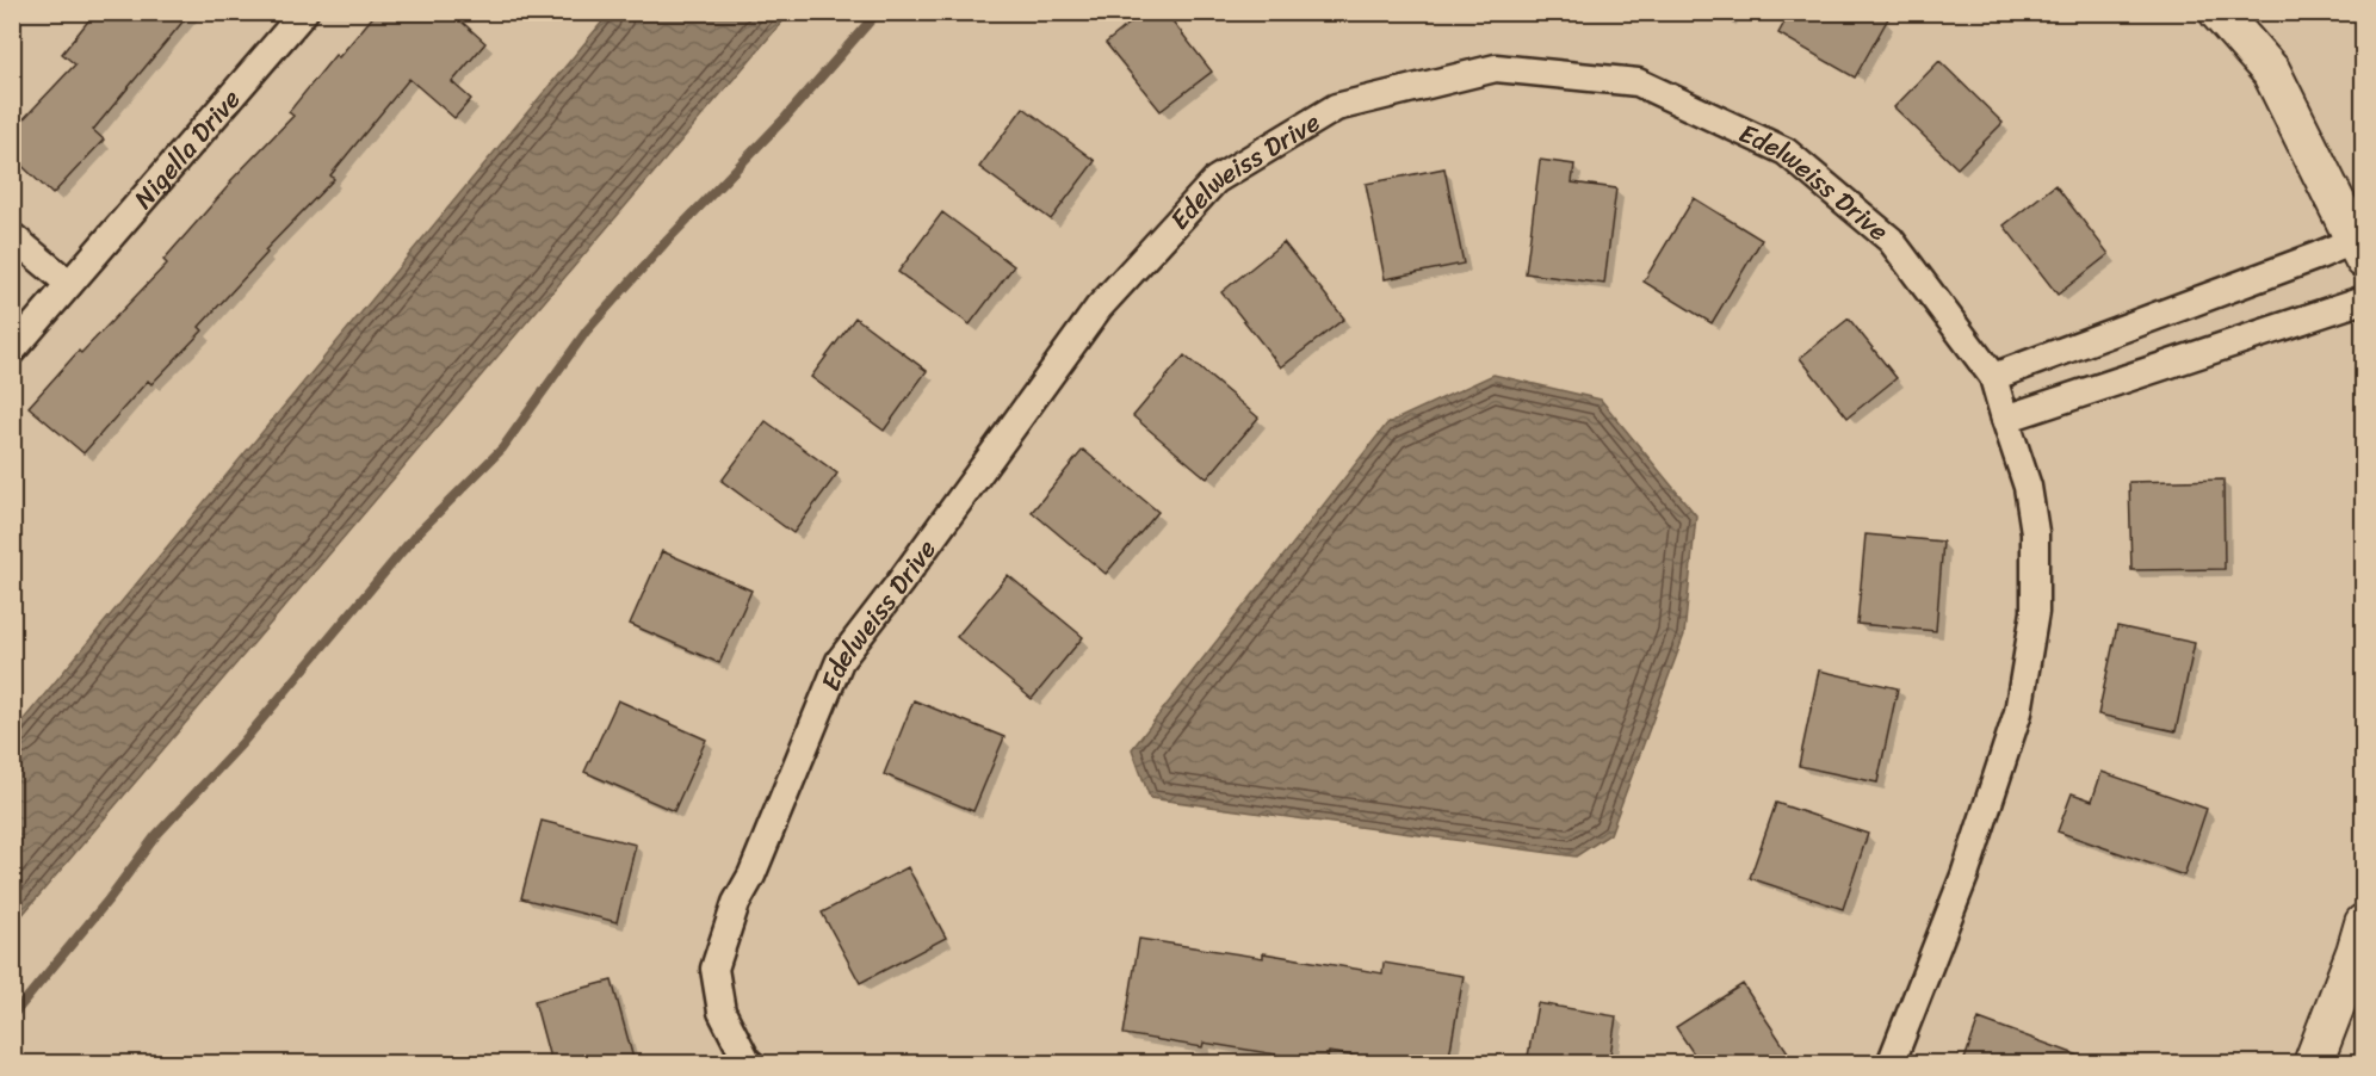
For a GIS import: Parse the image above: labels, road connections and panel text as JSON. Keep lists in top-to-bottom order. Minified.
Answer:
{"streets":{"street":["Nigella Drive","Edelweiss Drive"]}}
